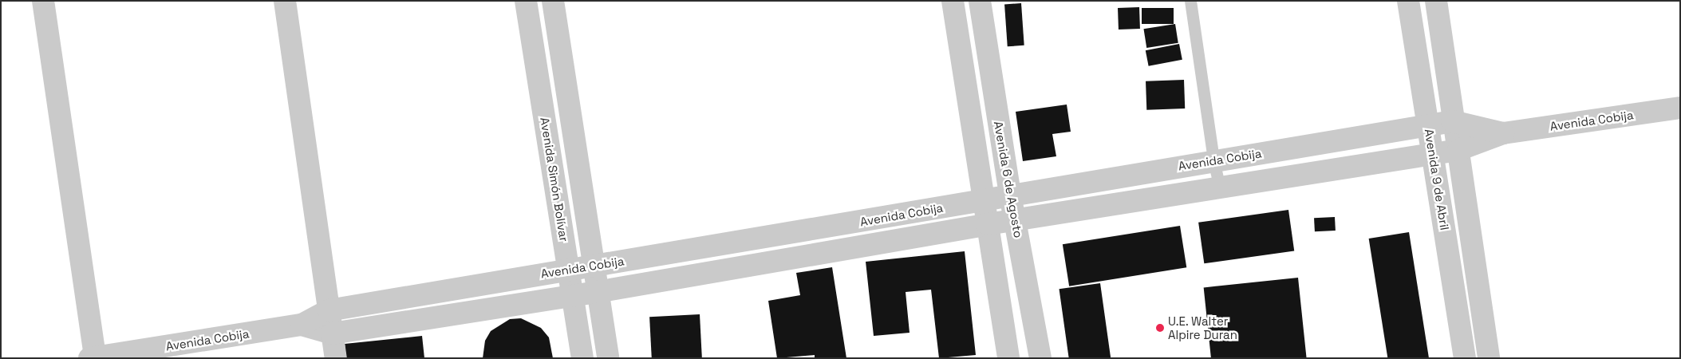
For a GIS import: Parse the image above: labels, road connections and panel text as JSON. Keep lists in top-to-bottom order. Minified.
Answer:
{"streets":{"street":["Avenida Cobija","Avenida Simón Bolívar","Avenida 6 de Agosto","Avenida 9 de Abril"]},"crossings":[["Avenida Cobija","Avenida Simón Bolívar"],["Avenida Cobija","Avenida 6 de Agosto"],["Avenida Cobija","Avenida 9 de Abril"]],"places":["U.E. Walter Alpire Duran"]}
